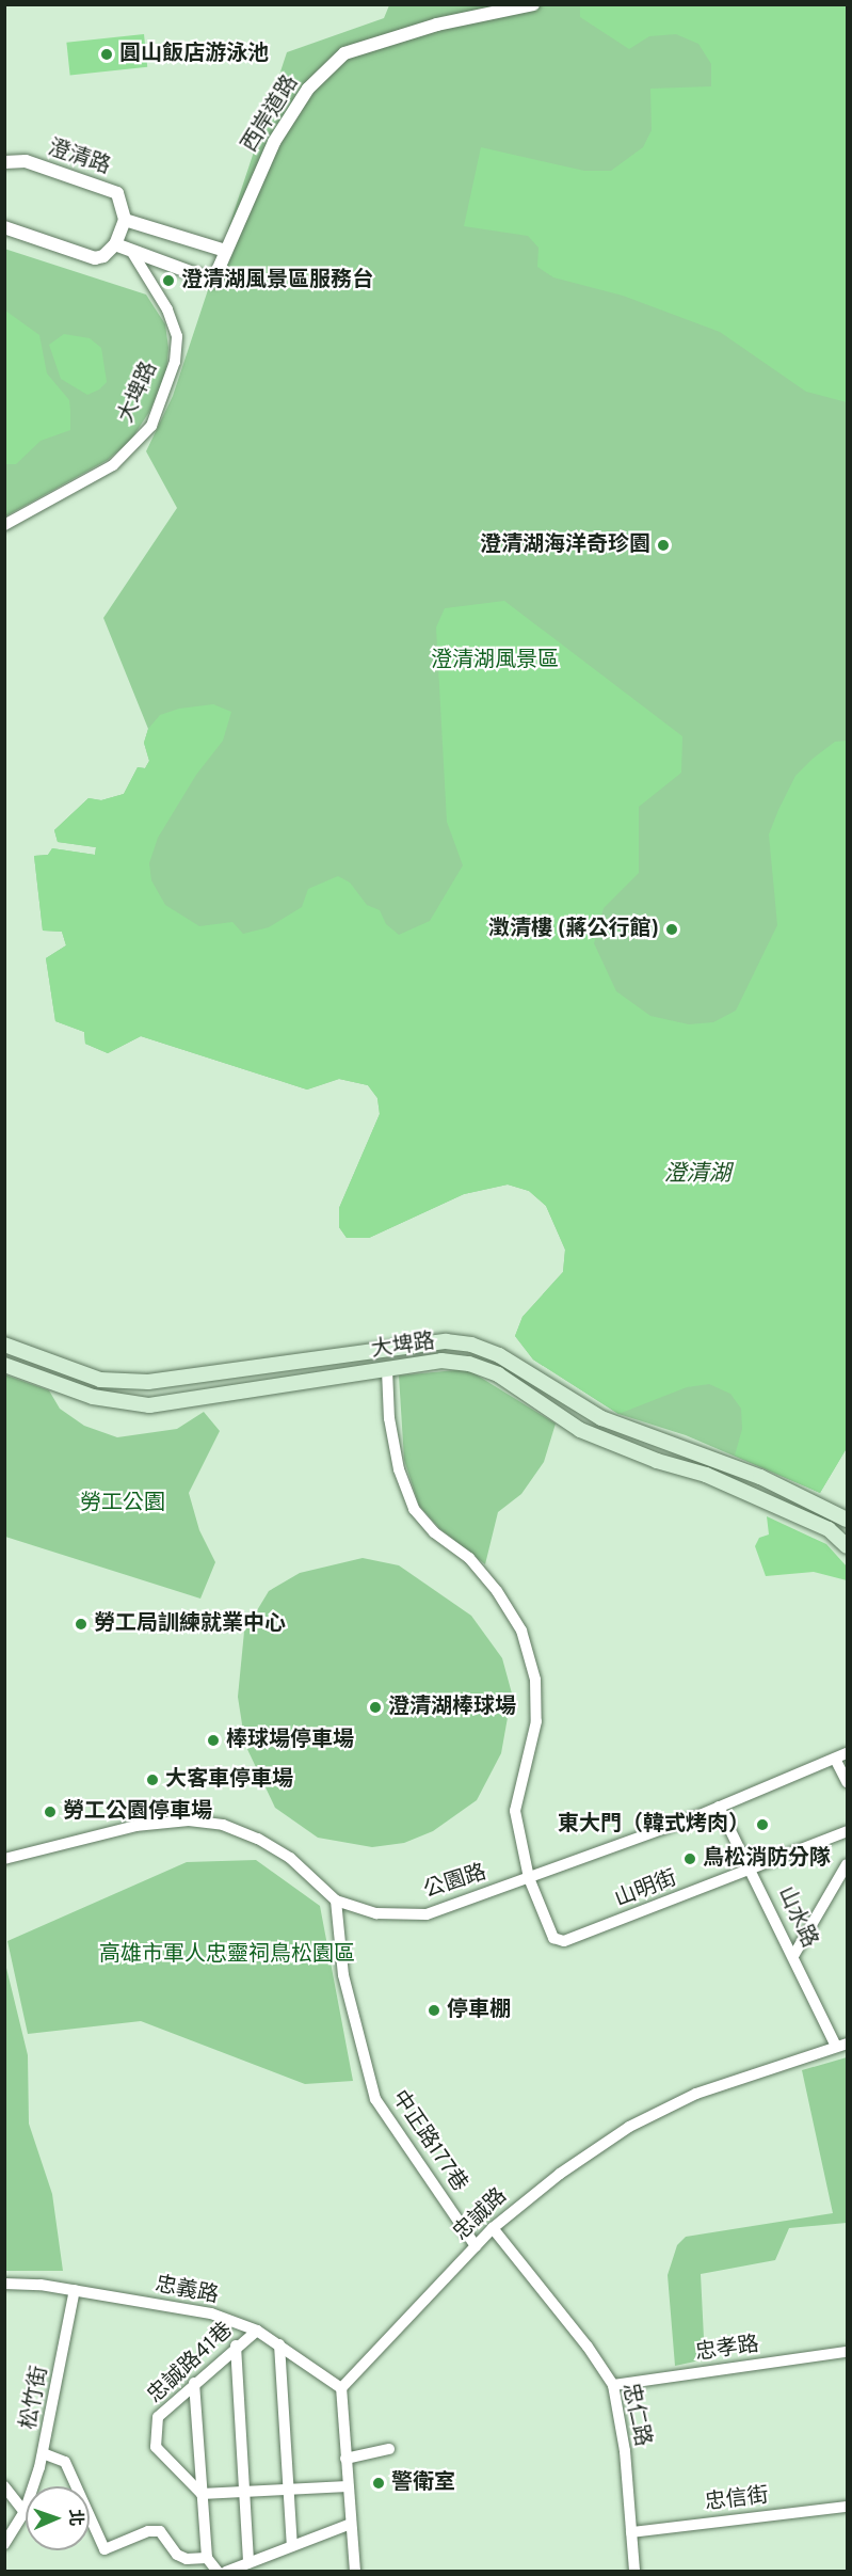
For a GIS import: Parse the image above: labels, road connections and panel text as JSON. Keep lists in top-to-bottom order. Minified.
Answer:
{"streets":{"main road":["大埤路"],"street":["西岸道路","澄清路","公園路","山明街","山水路","中正路177巷","忠誠路","忠義路","忠孝路","忠誠路41巷","松竹街","忠仁路","忠信街"]},"crossings":[["西岸道路","大埤路"],["大埤路","山明街"],["公園路","山明街"],["公園路","山水路"],["公園路","中正路177巷"],["山明街","山水路"],["山水路","忠誠路"],["中正路177巷","忠誠路"],["忠誠路","忠義路"],["忠誠路","忠仁路"],["忠義路","忠誠路41巷"],["忠義路","松竹街"],["忠孝路","忠仁路"],["忠仁路","忠信街"]],"water":["澄清湖"],"parks":["澄清湖風景區","勞工公園","高雄市軍人忠靈祠鳥松園區"],"places":["圓山飯店游泳池","澄清湖風景區服務台","澄清湖海洋奇珍園","澂清樓 (蔣公行館)","勞工局訓練就業中心","澄清湖棒球場","棒球場停車場","大客車停車場","勞工公園停車場","東大門（韓式烤肉）","鳥松消防分隊","停車棚","警衛室"],"north":"right"}
